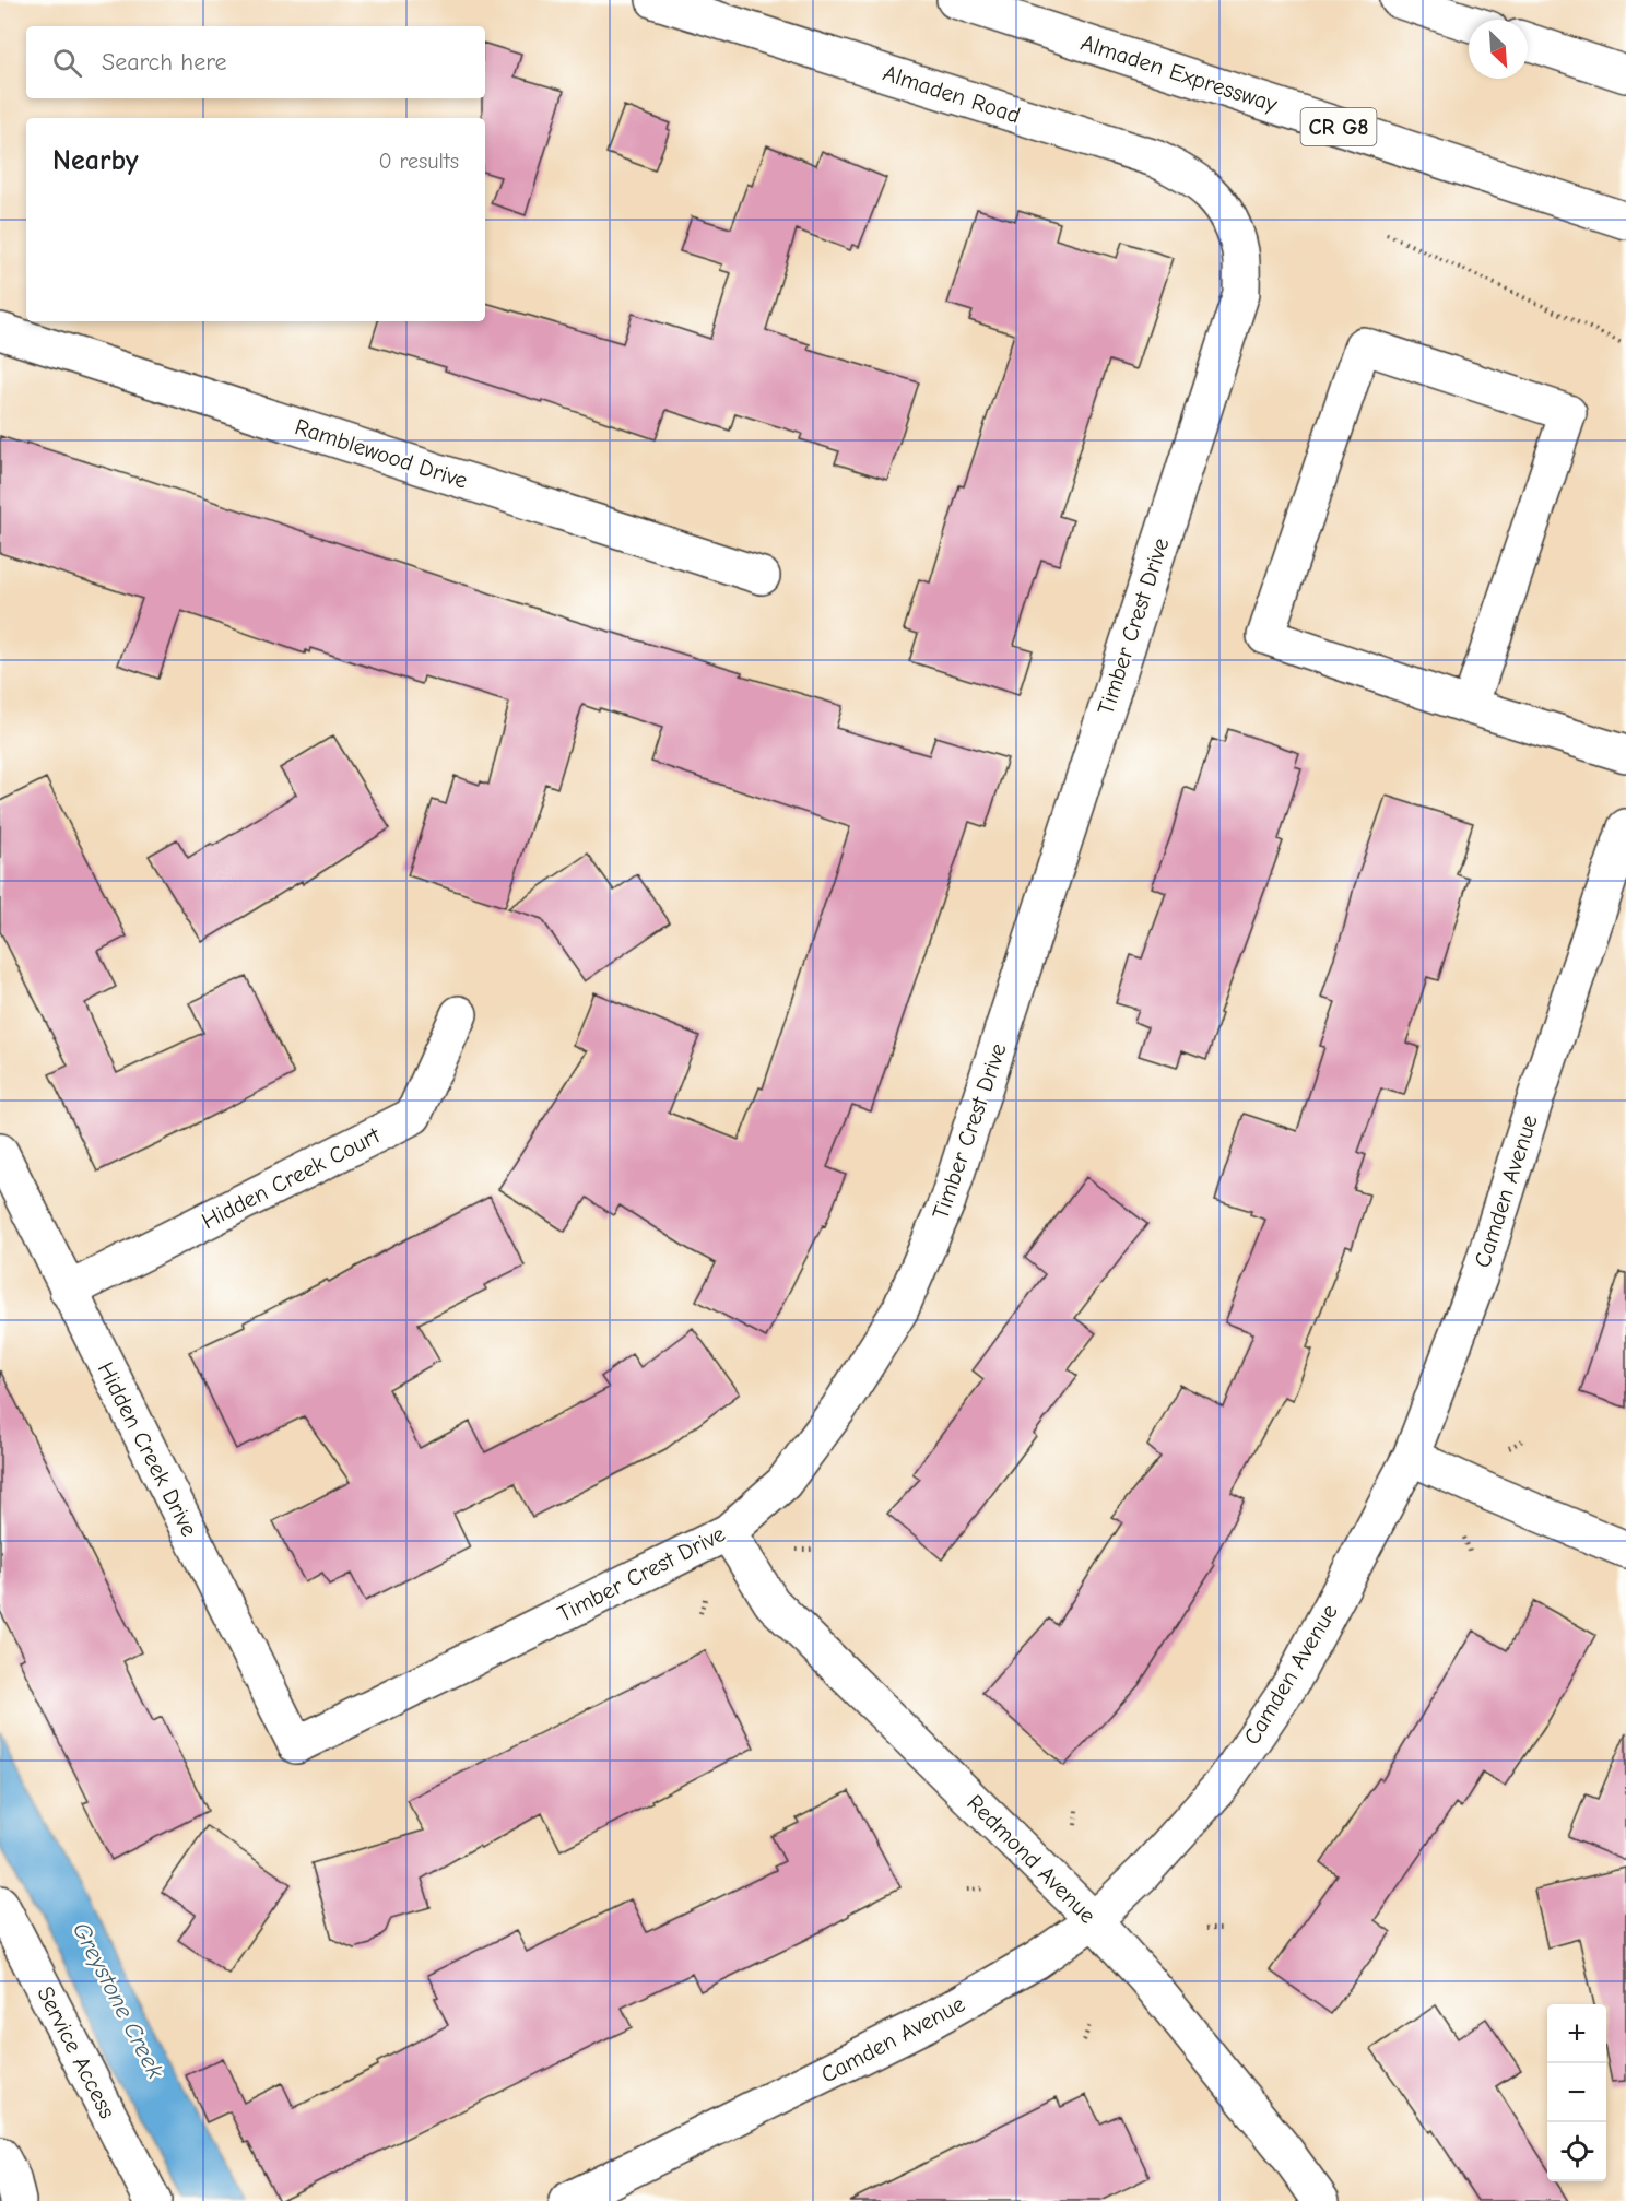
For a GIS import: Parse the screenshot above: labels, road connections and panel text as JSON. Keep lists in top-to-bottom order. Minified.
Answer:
{"streets":{"street":["Almaden Expressway","Almaden Road","CR G8","Ramblewood Drive","Timber Crest Drive","Hidden Creek Court","Camden Avenue","Hidden Creek Drive","Redmond Avenue","Service Access"]},"crossings":[["Almaden Road","Timber Crest Drive"],["Timber Crest Drive","Hidden Creek Drive"],["Timber Crest Drive","Redmond Avenue"],["Hidden Creek Court","Hidden Creek Drive"],["Camden Avenue","Redmond Avenue"]],"water":["Greystone Creek"],"north":"bottom right","page":{"search":"Search here","heading":["Nearby","0 results"],"map_buttons":["+","−"]}}
